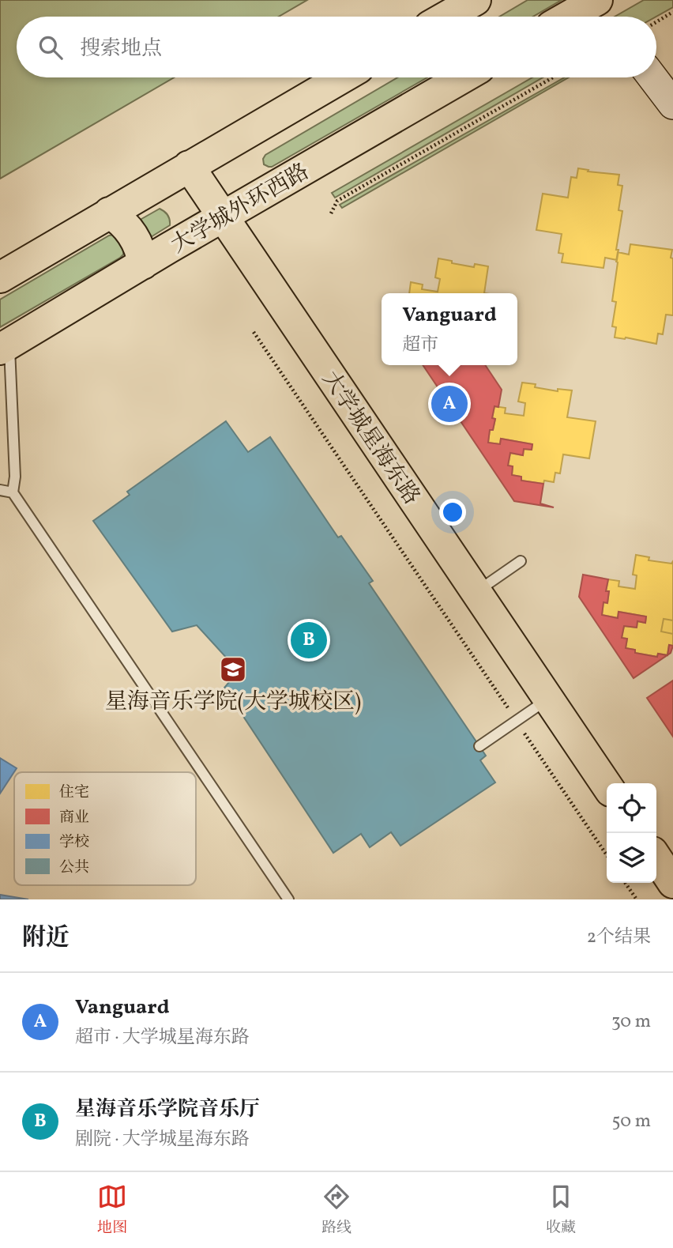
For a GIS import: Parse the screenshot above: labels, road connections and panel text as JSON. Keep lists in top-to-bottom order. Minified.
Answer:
{"streets":{"main road":["大学城外环西路","大学城星海东路"]},"crossings":[["大学城外环西路","大学城星海东路"]],"places":{"school or university":["星海音乐学院(大学城校区)"]},"legend":["住宅","商业","学校","公共"],"page":{"search":"搜索地点","popup":["Vanguard","超市"],"pins":["A","B"],"heading":["附近","2个结果"],"list":[{"mark":"A","name":"Vanguard","note":"超市 · 大学城星海东路","value":"30 m"},{"mark":"B","name":"星海音乐学院音乐厅","note":"剧院 · 大学城星海东路","value":"50 m"}],"nav":["地图","路线","收藏"]}}
